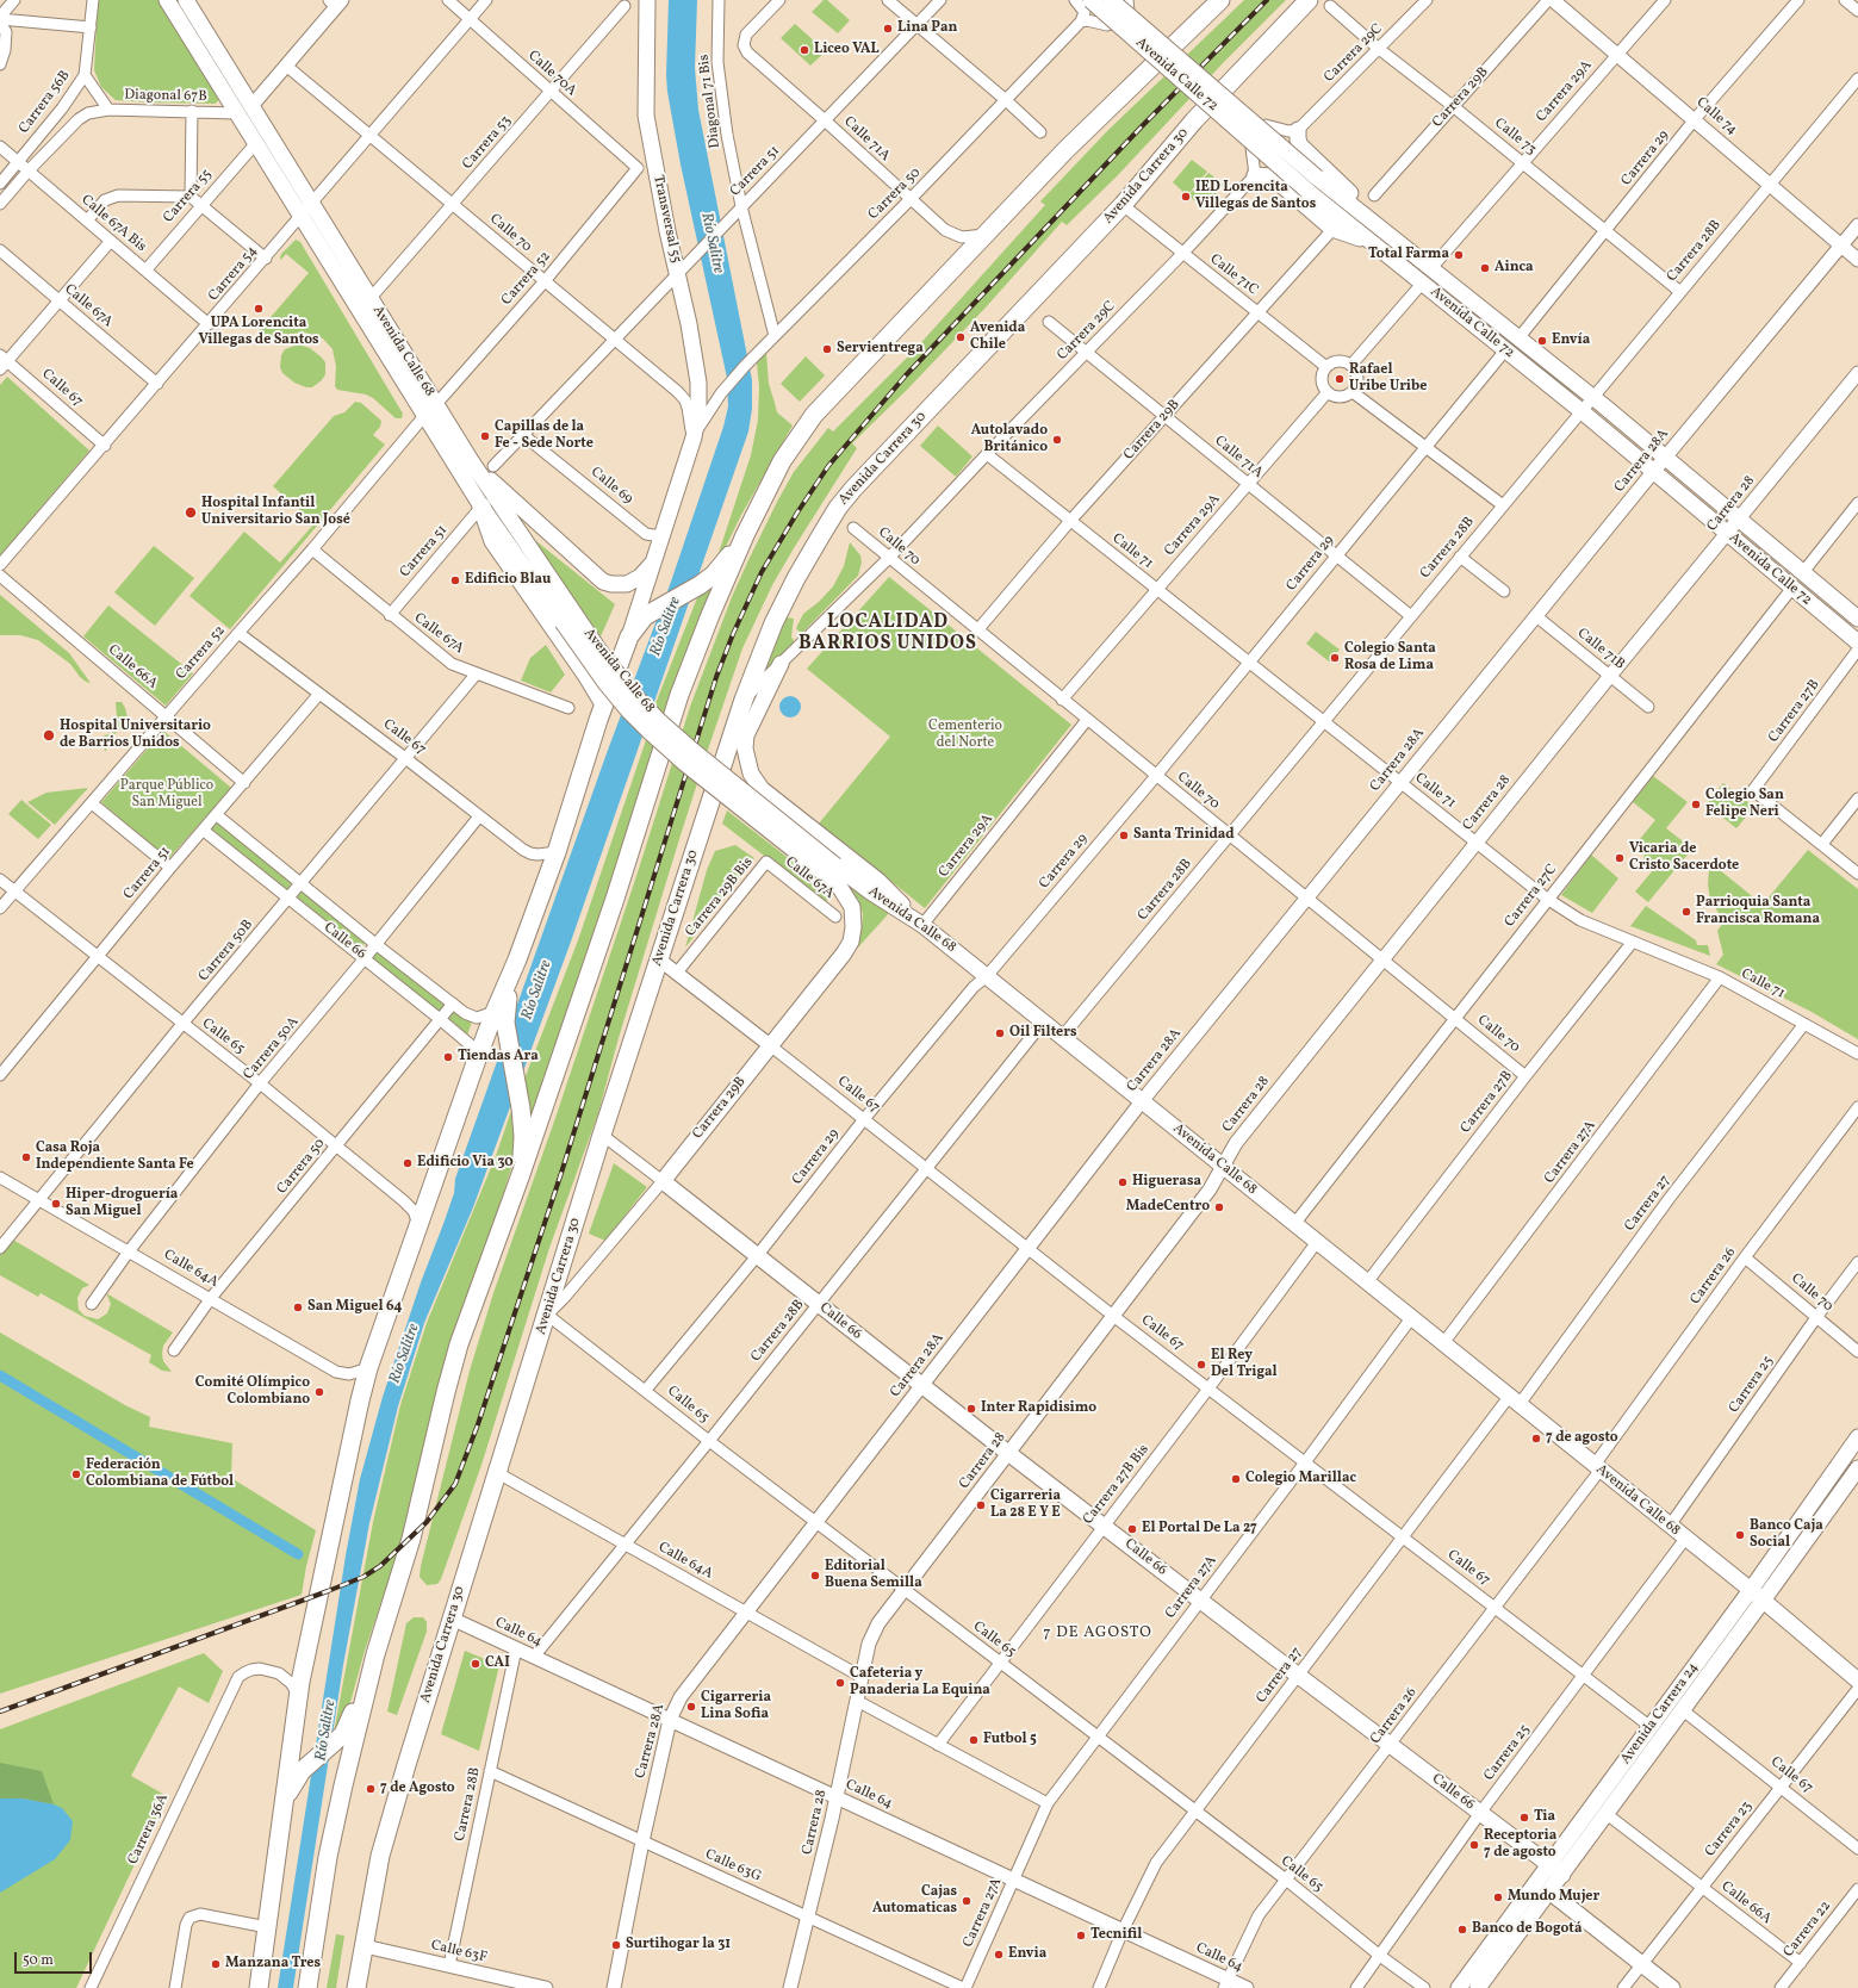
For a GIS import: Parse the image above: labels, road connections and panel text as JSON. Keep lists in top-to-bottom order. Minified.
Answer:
{"streets":{"highway":["Avenida Carrera 30"],"main road":["Avenida Calle 72","Carrera 29B","Transversal 55","Avenida Calle 68","Calle 66","Avenida Carrera 24"],"street":["Carrera 29C","Calle 70A","Carrera 29A","Diagonal 67B","Diagonal 71 Bis","Carrera 56B","Calle 74","Calle 73","Calle 71A","Carrera 53","Carrera 29","Carrera 51","Carrera 50","Carrera 55","Calle 67A Bis","Calle 70","Carrera 28B","Carrera 54","Calle 71C","Carrera 52","Calle 67A","Calle 67","Carrera 28A","Calle 69","Carrera 28","Calle 71","Calle 71B","Calle 66A","Carrera 27B","Carrera 27C","Carrera 29B Bis","Carrera 50B","Calle 65","Carrera 50A","Carrera 27A","Carrera 27","Calle 64A","Carrera 26","Carrera 25","Carrera 27B Bis","Calle 64","Carrera 36A","Carrera 23","Calle 63G","Carrera 22","Calle 63F"]},"crossings":[["Carrera 29C","Calle 73"],["Carrera 29C","Calle 71A"],["Carrera 29C","Avenida Carrera 30"],["Carrera 29C","Calle 70"],["Carrera 29C","Calle 71C"],["Carrera 29C","Calle 71"],["Calle 70A","Carrera 53"],["Calle 70A","Carrera 54"],["Calle 70A","Carrera 52"],["Avenida Calle 72","Carrera 29A"],["Avenida Calle 72","Carrera 29"],["Avenida Calle 72","Carrera 28B"],["Avenida Calle 72","Carrera 28A"],["Avenida Calle 72","Carrera 28"],["Avenida Calle 72","Carrera 27C"],["Carrera 29A","Calle 74"],["Carrera 29A","Calle 73"],["Carrera 29A","Calle 71A"],["Carrera 29A","Calle 70"],["Carrera 29A","Calle 71C"],["Carrera 29A","Avenida Calle 68"],["Carrera 29A","Calle 71"],["Diagonal 67B","Carrera 56B"],["Diagonal 67B","Avenida Calle 68"],["Carrera 29B","Calle 73"],["Carrera 29B","Calle 71A"],["Carrera 29B","Avenida Carrera 30"],["Carrera 29B","Calle 70"],["Carrera 29B","Calle 71C"],["Carrera 29B","Avenida Calle 68"],["Carrera 29B","Calle 67"],["Carrera 29B","Calle 71"],["Carrera 29B","Calle 66"],["Carrera 29B","Calle 65"],["Diagonal 71 Bis","Carrera 51"],["Diagonal 71 Bis","Carrera 50"],["Carrera 56B","Calle 67A Bis"],["Calle 74","Carrera 29"],["Calle 74","Carrera 28B"],["Calle 74","Carrera 28A"],["Calle 73","Carrera 29"],["Calle 73","Carrera 28B"],["Calle 71A","Carrera 29"],["Calle 71A","Carrera 51"],["Calle 71A","Carrera 50"],["Calle 71A","Carrera 28B"],["Carrera 53","Calle 70"],["Carrera 53","Avenida Calle 68"],["Carrera 29","Calle 70"],["Carrera 29","Avenida Calle 68"],["Carrera 29","Calle 67"],["Carrera 29","Calle 71"],["Carrera 29","Calle 66"],["Carrera 29","Calle 65"],["Carrera 51","Transversal 55"],["Carrera 51","Calle 70"],["Carrera 51","Calle 67A"],["Carrera 51","Avenida Calle 68"],["Carrera 51","Calle 67"],["Carrera 51","Calle 69"],["Carrera 51","Calle 66A"],["Carrera 51","Calle 66"],["Carrera 51","Calle 65"],["Avenida Carrera 30","Calle 71C"],["Avenida Carrera 30","Calle 67"],["Avenida Carrera 30","Calle 66"],["Avenida Carrera 30","Calle 65"],["Avenida Carrera 30","Calle 64A"],["Avenida Carrera 30","Calle 64"],["Avenida Carrera 30","Calle 63F"],["Carrera 50","Transversal 55"],["Carrera 50","Calle 70"],["Carrera 50","Calle 66"],["Carrera 50","Calle 65"],["Carrera 50","Calle 64A"],["Carrera 55","Calle 67A Bis"],["Carrera 55","Avenida Calle 68"],["Transversal 55","Calle 70"],["Calle 67A Bis","Carrera 54"],["Calle 70","Carrera 28B"],["Calle 70","Carrera 54"],["Calle 70","Carrera 52"],["Calle 70","Carrera 28A"],["Calle 70","Carrera 28"],["Calle 70","Carrera 27B"],["Calle 70","Carrera 27C"],["Calle 70","Carrera 26"],["Calle 70","Carrera 25"],["Carrera 28B","Avenida Calle 68"],["Carrera 28B","Calle 67"],["Carrera 28B","Calle 71"],["Carrera 28B","Calle 66"],["Carrera 28B","Calle 65"],["Carrera 28B","Calle 64A"],["Carrera 28B","Calle 64"],["Carrera 28B","Calle 63G"],["Carrera 28B","Calle 63F"],["Carrera 54","Calle 67A"],["Carrera 54","Avenida Calle 68"],["Carrera 54","Calle 67"],["Carrera 52","Calle 67A"],["Carrera 52","Avenida Calle 68"],["Carrera 52","Calle 67"],["Carrera 52","Calle 66A"],["Carrera 52","Calle 65"],["Calle 67A","Carrera 29B Bis"],["Calle 67A","Carrera 50B"],["Avenida Calle 68","Carrera 28A"],["Avenida Calle 68","Carrera 28"],["Avenida Calle 68","Carrera 27B"],["Avenida Calle 68","Carrera 27C"],["Avenida Calle 68","Carrera 27A"],["Avenida Calle 68","Carrera 27"],["Avenida Calle 68","Carrera 26"],["Avenida Calle 68","Carrera 25"],["Avenida Calle 68","Carrera 27B Bis"],["Avenida Calle 68","Avenida Carrera 24"],["Calle 67","Carrera 28A"],["Calle 67","Carrera 28"],["Calle 67","Carrera 29B Bis"],["Calle 67","Carrera 50B"],["Calle 67","Carrera 50A"],["Calle 67","Carrera 27A"],["Calle 67","Carrera 27"],["Calle 67","Carrera 26"],["Calle 67","Carrera 25"],["Calle 67","Carrera 27B Bis"],["Calle 67","Avenida Carrera 24"],["Calle 67","Carrera 23"],["Carrera 28A","Calle 71"],["Carrera 28A","Calle 71B"],["Carrera 28A","Calle 66"],["Carrera 28A","Calle 65"],["Carrera 28A","Calle 64A"],["Carrera 28A","Calle 64"],["Carrera 28A","Calle 63G"],["Carrera 28","Calle 71"],["Carrera 28","Calle 71B"],["Carrera 28","Calle 66"],["Carrera 28","Calle 65"],["Carrera 28","Calle 64A"],["Carrera 28","Calle 64"],["Carrera 28","Calle 63G"],["Calle 71","Carrera 27B"],["Calle 71","Carrera 27C"],["Calle 71","Carrera 27A"],["Calle 71","Carrera 27"],["Calle 66A","Avenida Carrera 24"],["Calle 66A","Carrera 23"],["Calle 66A","Carrera 22"],["Calle 66","Carrera 50B"],["Calle 66","Carrera 50A"],["Calle 66","Carrera 27A"],["Calle 66","Carrera 27"],["Calle 66","Carrera 26"],["Calle 66","Carrera 25"],["Calle 66","Carrera 27B Bis"],["Calle 66","Avenida Carrera 24"],["Carrera 50B","Calle 65"],["Carrera 50B","Calle 64A"],["Calle 65","Carrera 50A"],["Calle 65","Carrera 27A"],["Calle 65","Carrera 27"],["Calle 65","Carrera 26"],["Calle 65","Carrera 25"],["Calle 65","Carrera 27B Bis"],["Carrera 50A","Calle 64A"],["Carrera 27A","Calle 64"],["Carrera 27A","Calle 63G"],["Carrera 27","Calle 64"],["Carrera 26","Calle 64"]],"districts":["LOCALIDAD BARRIOS UNIDOS","7 DE AGOSTO"],"water":["Río Salitre"],"parks":["Cementerio del Norte","Parque Público San Miguel"],"places":["Lina Pan","Liceo VAL","IED Lorencita Villegas de Santos","Total Farma","Ainca","UPA Lorencita Villegas de Santos","Avenida Chile","Envía","Servientrega","Rafael Uribe Uribe","Capillas de la Fe - Sede Norte","Autolavado Británico","Hospital Infantil Universitario San José","Edificio Blau","Colegio Santa Rosa de Lima","Hospital Universitario de Barrios Unidos","Colegio San Felipe Neri","Santa Trinidad","Vicaria de Cristo Sacerdote","Parrioquia Santa Francisca Romana","Oil Filters","Tiendas Ara","Casa Roja Independiente Santa Fe","Edificio Via 30","Higuerasa","Hiper-droguería San Miguel","MadeCentro","San Miguel 64","El Rey Del Trigal","Comité Olímpico Colombiano","Inter Rapidisimo","7 de agosto","Federación Colombiana de Fútbol","Colegio Marillac","Cigarreria La 28 E Y E","El Portal De La 27","Banco Caja Social","Editorial Buena Semilla","CAI","Cafeteria y Panaderia La Equina","Cigarreria Lina Sofia","Futbol 5","7 de Agosto","Tia","Receptoria 7 de agosto","Mundo Mujer","Cajas Automaticas","Banco de Bogotá","Tecnifil","Surtihogar la 31","Envia","Manzana Tres"],"scale_bar":"50 m"}
